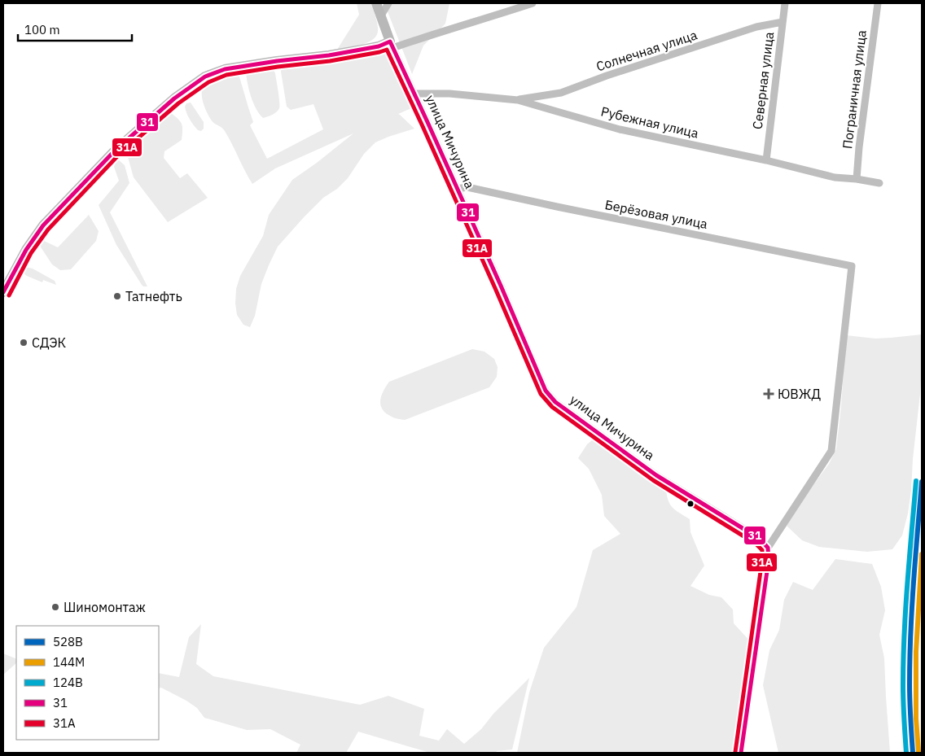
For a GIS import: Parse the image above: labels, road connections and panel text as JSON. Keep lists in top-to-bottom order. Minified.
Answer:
{"streets":{"main road":["улица Мичурина"],"street":["Солнечная улица","Северная улица","Пограничная улица","Рубежная улица","Берёзовая улица"]},"crossings":[["Солнечная улица","Северная улица"],["Солнечная улица","Рубежная улица"],["Северная улица","Рубежная улица"],["Пограничная улица","Рубежная улица"],["Рубежная улица","улица Мичурина"],["улица Мичурина","Берёзовая улица"]],"places":{"other":["Татнефть","СДЭК","Шиномонтаж"],"health":["ЮВЖД"]},"lines":["transit line 31","transit line 31А","transit line 124В","transit line 528В","transit line 144М"],"legend":["528В","144М","124В","31","31А"],"scale_bar":"100 m"}
